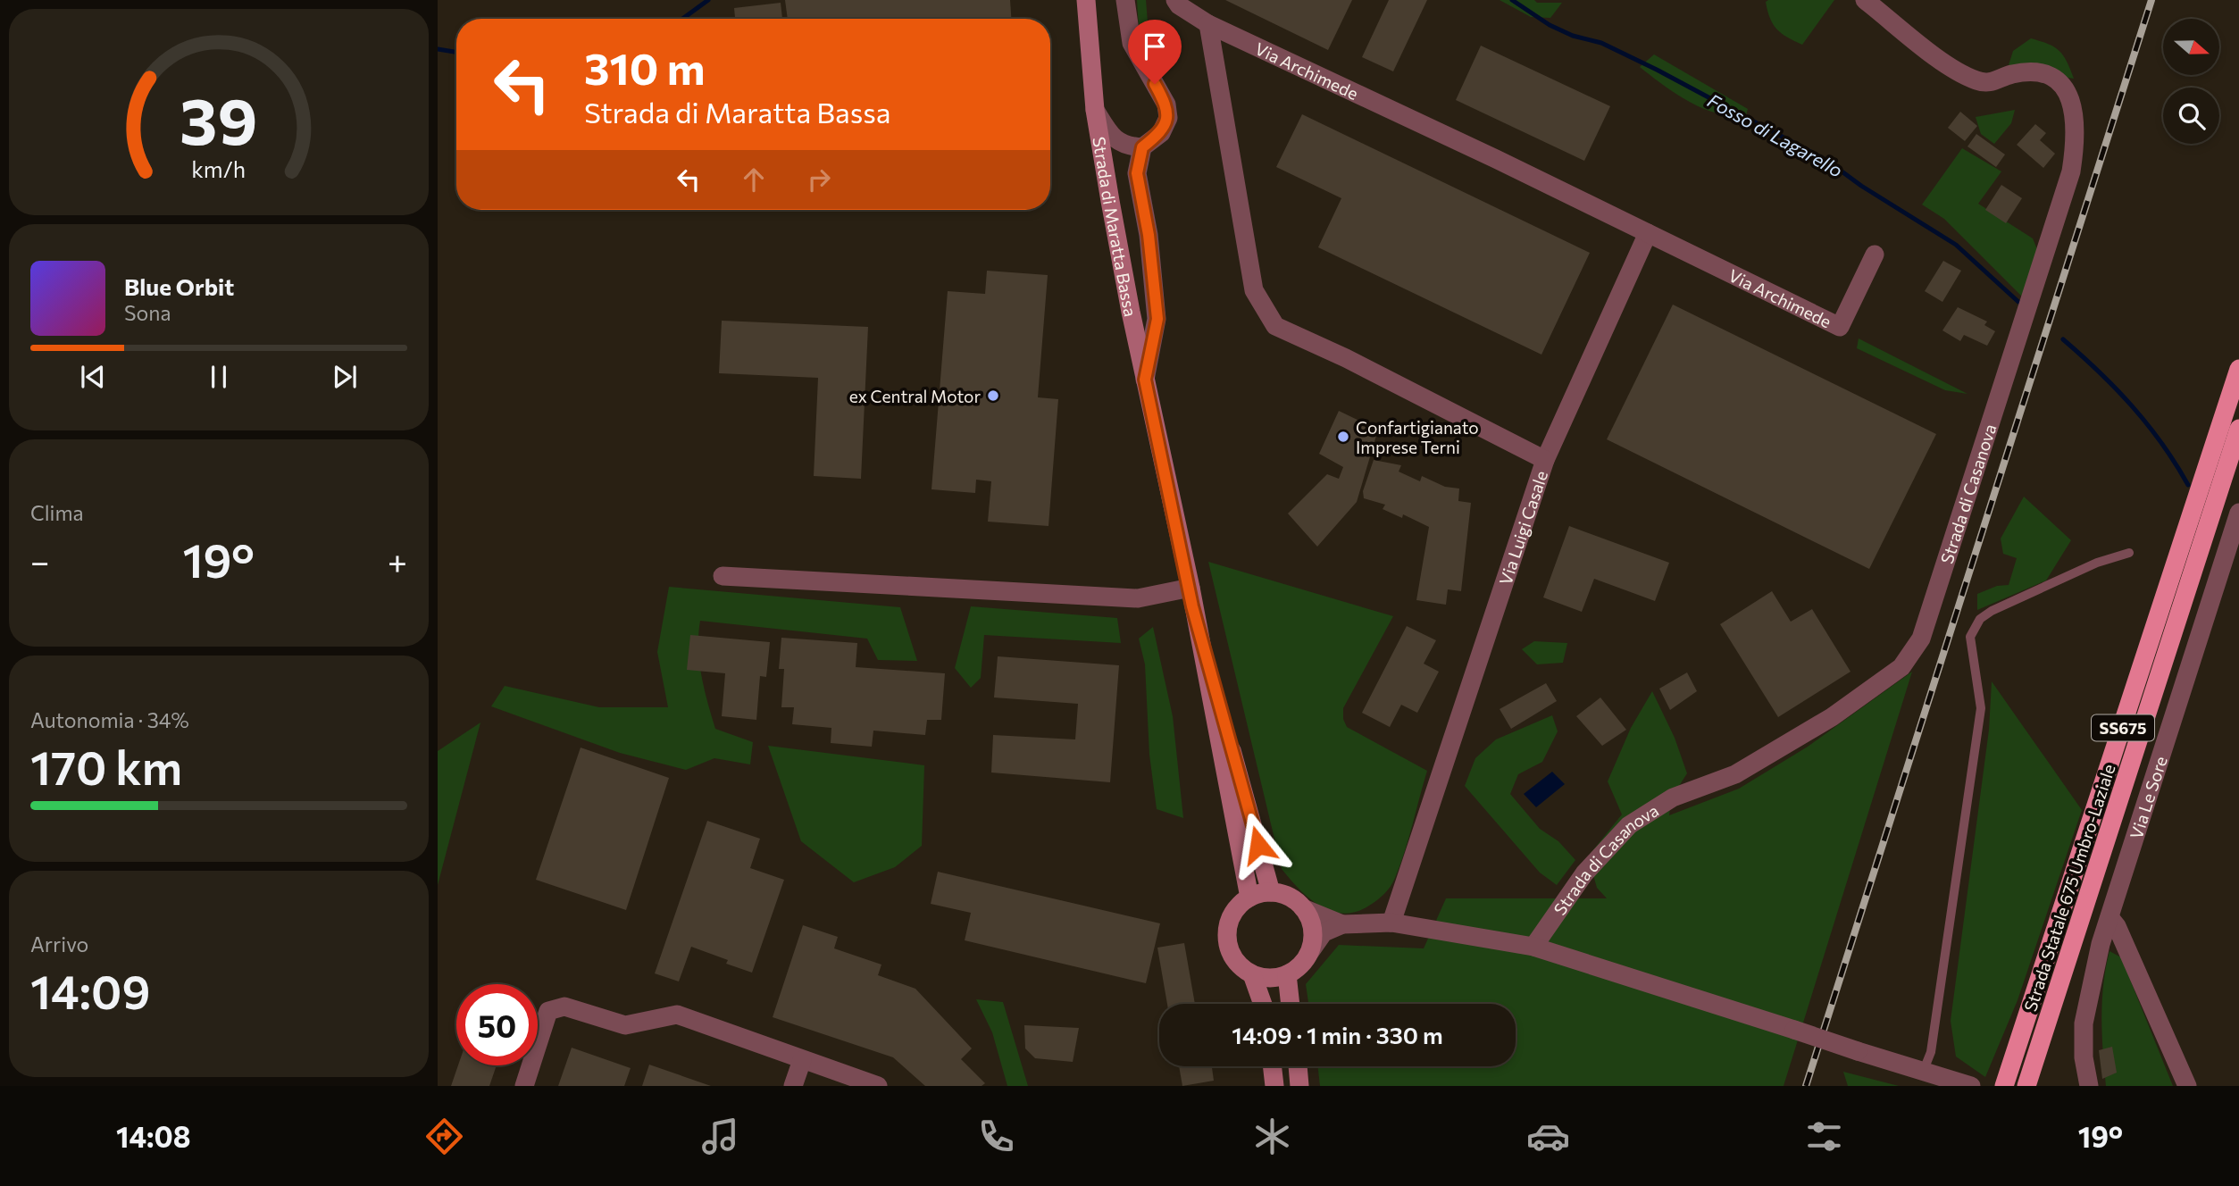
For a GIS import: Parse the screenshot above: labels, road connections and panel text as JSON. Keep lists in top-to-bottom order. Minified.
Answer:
{"streets":{"highway":["SS675","Strada Statale 675 Umbro-Laziale"],"main road":["Strada di Maratta Bassa"],"street":["Via Archimede","Strada di Casanova","Via Luigi Casale","Via Le Sore"]},"crossings":[["Via Archimede","Via Luigi Casale"]],"water":["Fosso di Lagarello"],"places":["ex Central Motor","Confartigianato Imprese Terni"],"north":"right","page":{"turn":["310 m","Strada di Maratta Bassa"],"song":["Blue Orbit","Sona"],"tile":["Clima",["Autonomia · 34%","170 km"],["Arrivo","14:09"]],"heat":["−","19°","+"],"limit":"50","trip":"14:09 · 1 min · 330 m","tabs":["14:08","19°"],"gauge":["39","km/h"]}}
